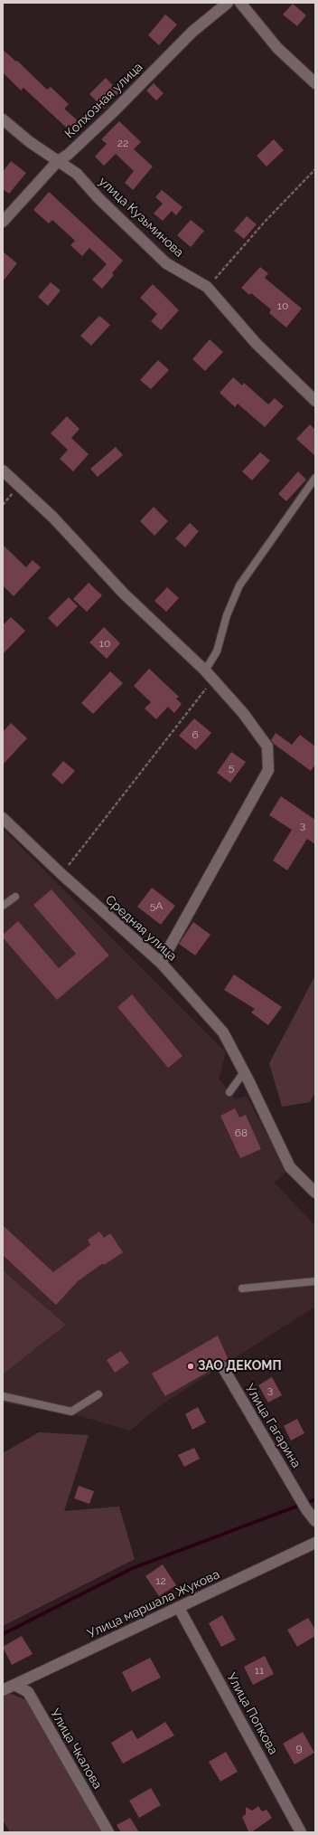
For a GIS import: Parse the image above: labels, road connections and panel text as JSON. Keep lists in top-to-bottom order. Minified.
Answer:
{"streets":{"street":["Колхозная улица","улица Кузьминова","Средняя улица","Улица Гагарина","Улица маршала Жукова","Улица Попкова","Улица Чкалова"]},"crossings":[["Колхозная улица","улица Кузьминова"],["Улица маршала Жукова","Улица Попкова"],["Улица маршала Жукова","Улица Чкалова"]],"places":["ЗАО ДЕКОМП"],"house_numbers":["22","10","10","6","5","3","5А","68","3","12","11","9"]}
